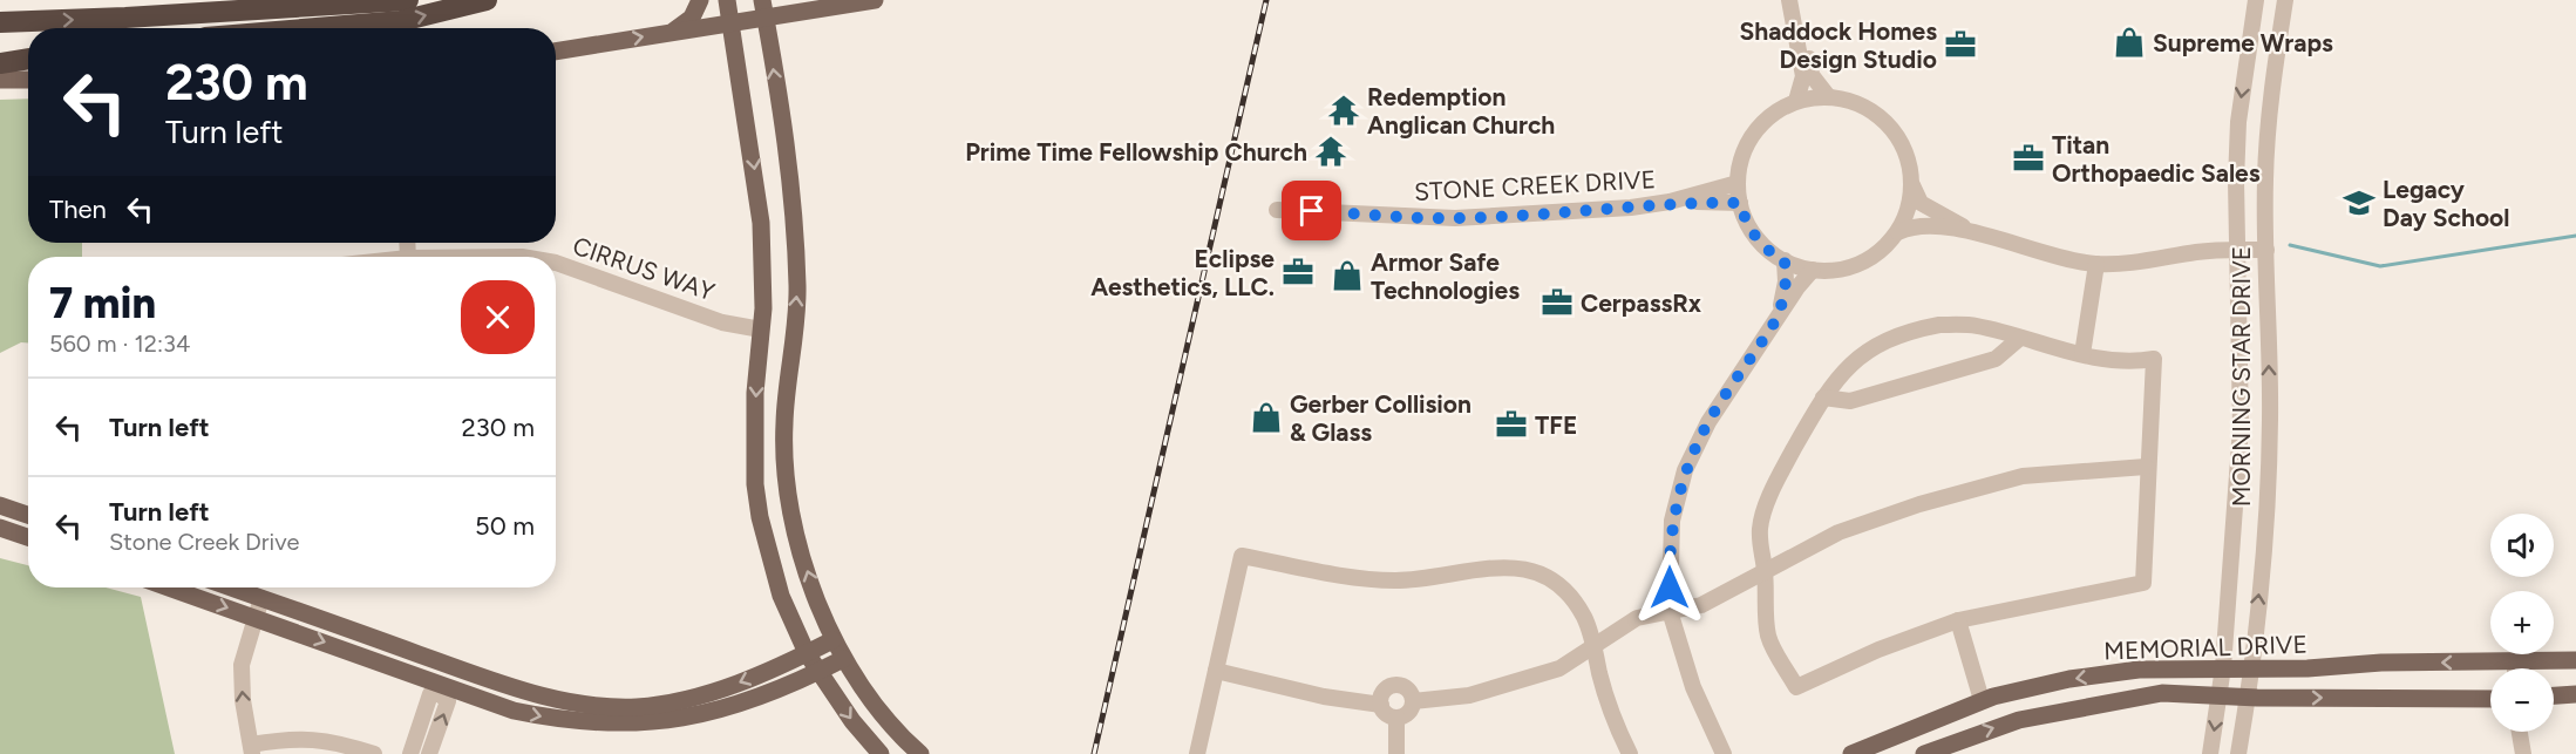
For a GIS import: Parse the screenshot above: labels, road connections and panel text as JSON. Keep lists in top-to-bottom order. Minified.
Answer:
{"streets":{"main road":["MEMORIAL DRIVE"],"street":["STONE CREEK DRIVE","CIRRUS WAY","MORNING STAR DRIVE"]},"crossings":[["MORNING STAR DRIVE","MEMORIAL DRIVE"]],"places":{"shop":["Supreme Wraps","Armor Safe Technologies","Gerber Collision & Glass"],"office":["Shaddock Homes Design Studio","Titan Orthopaedic Sales","Eclipse Aesthetics, LLC.","CerpassRx","TFE"],"temple":["Redemption Anglican Church","Prime Time Fellowship Church"],"school or university":["Legacy Day School"]},"page":{"turn":["230 m","Turn left"],"then":"Then","heading":["7 min","560 m · 12:34"],"list":[{"name":"Turn left","value":"230 m"},{"name":"Turn left","note":"Stone Creek Drive","value":"50 m"}],"map_buttons":["+","−"]}}
